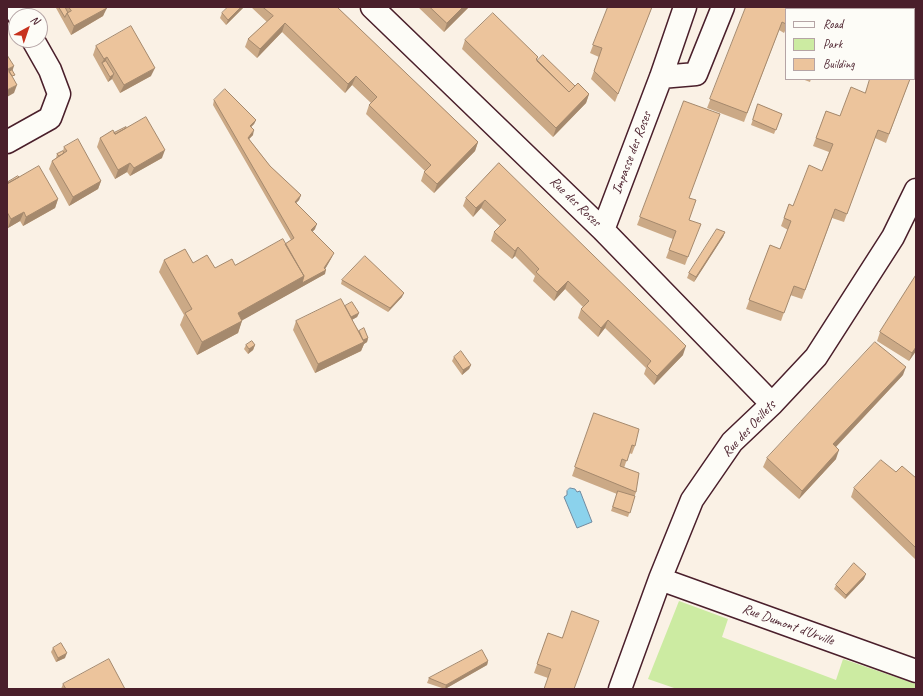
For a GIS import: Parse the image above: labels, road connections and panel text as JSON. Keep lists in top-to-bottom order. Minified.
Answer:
{"streets":{"street":["Impasse des Roses","Rue des Roses","Rue des Oeillets","Rue Dumont d'Urville"]},"crossings":[["Impasse des Roses","Rue des Roses"],["Rue des Roses","Rue des Oeillets"],["Rue des Oeillets","Rue Dumont d'Urville"]],"legend":["Road","Park","Building"],"north":"top right"}
